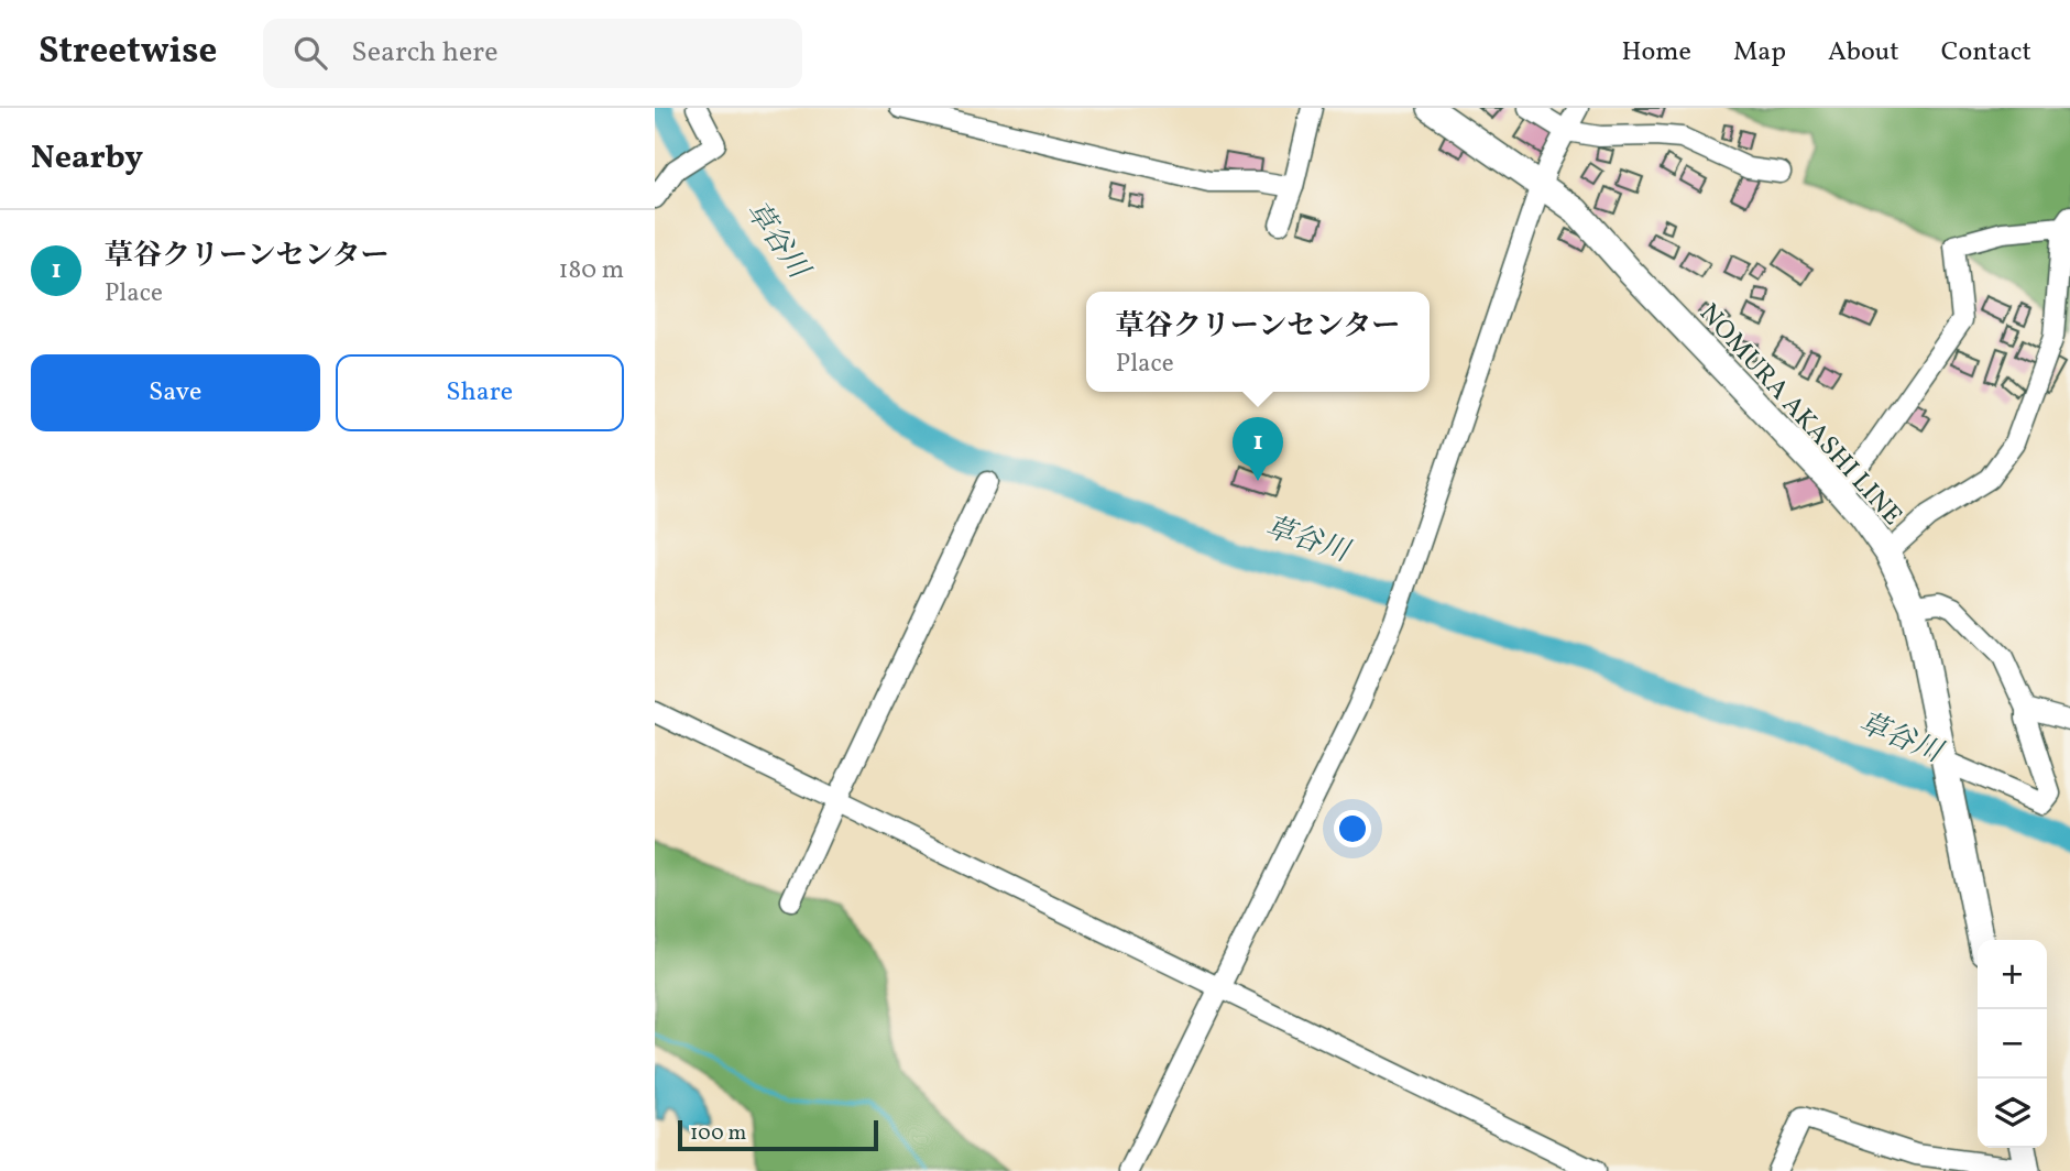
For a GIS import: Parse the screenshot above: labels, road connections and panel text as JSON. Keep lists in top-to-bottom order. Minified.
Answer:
{"streets":{"main road":["NOMURA AKASHI LINE"]},"water":["草谷川"],"scale_bar":"100 m","page":{"header":"Streetwise","search":"Search here","nav":["Home","Map","About","Contact"],"heading":"Nearby","list":[{"mark":"1","name":"草谷クリーンセンター","note":"Place","value":"180 m"}],"popup":["草谷クリーンセンター","Place"],"buttons":["Save","Share"],"pins":"1","map_buttons":["+","−"],"scale":"100 m"}}
